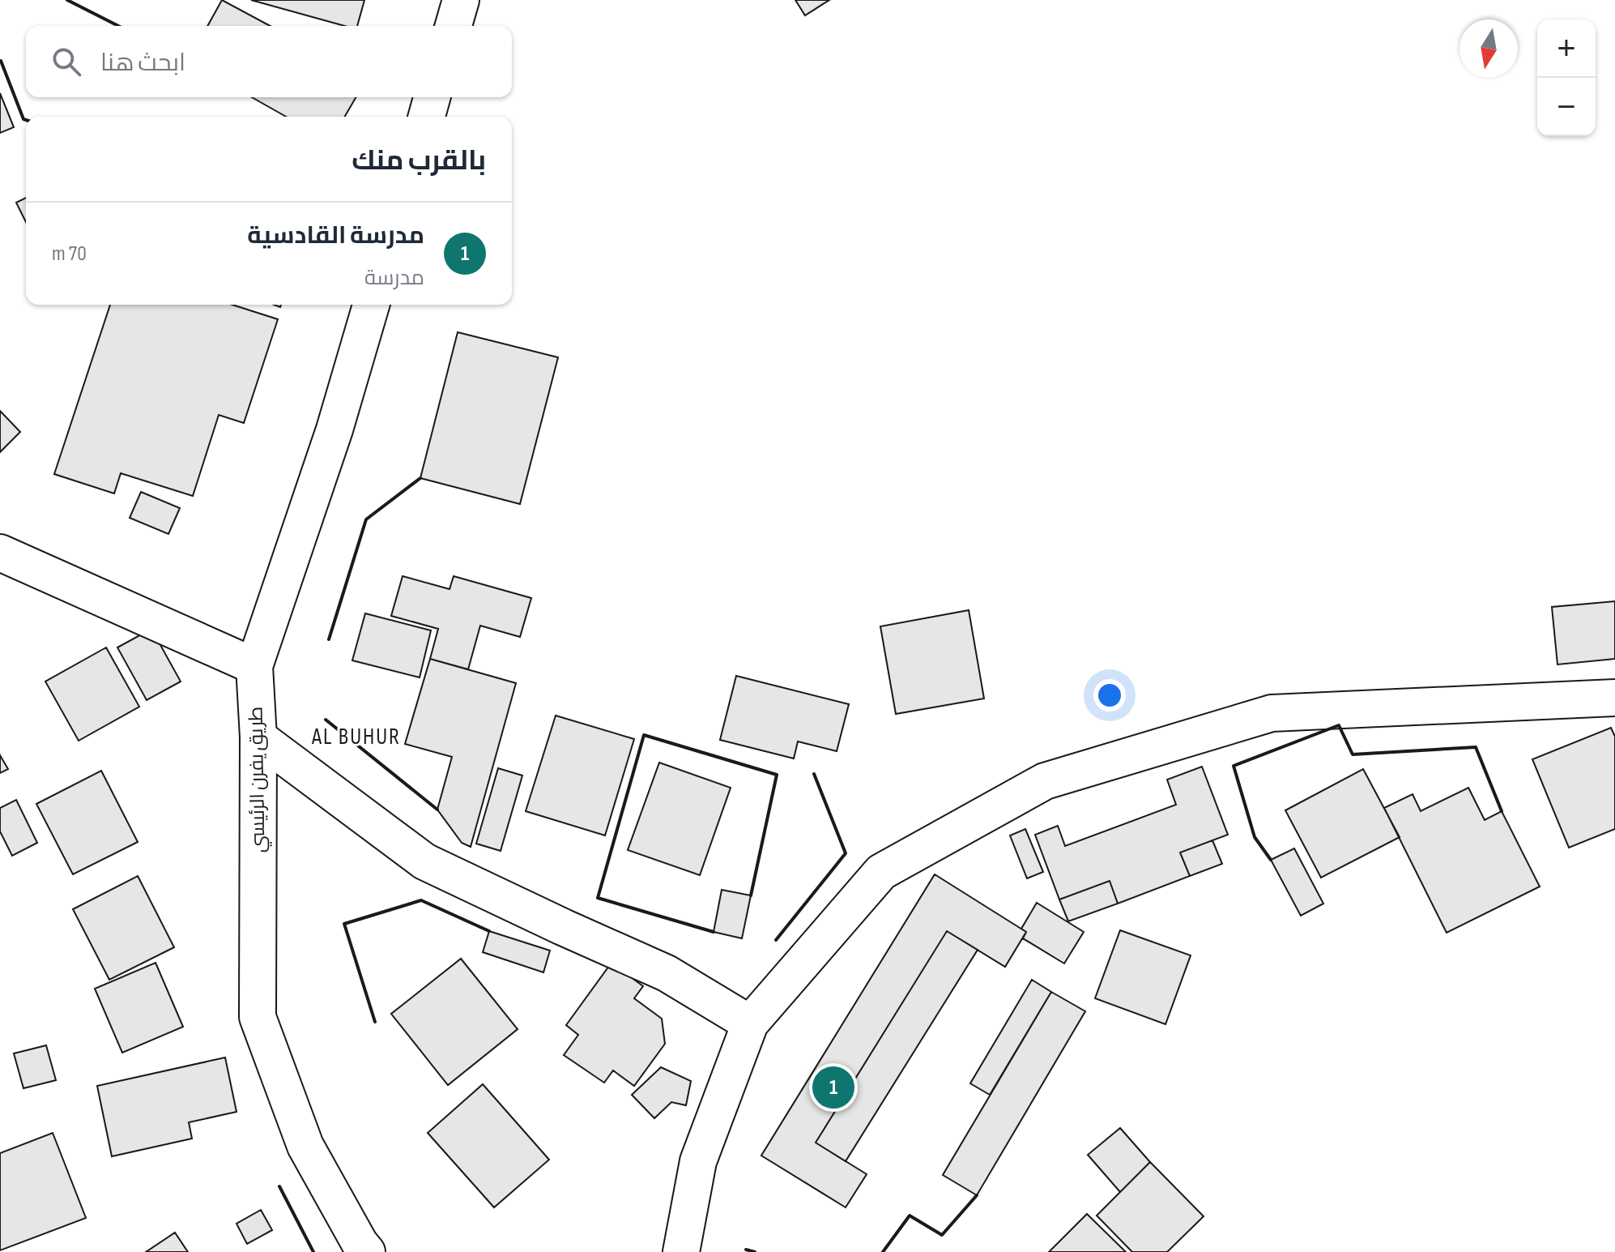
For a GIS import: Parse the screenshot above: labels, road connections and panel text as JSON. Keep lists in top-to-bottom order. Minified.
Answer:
{"streets":{"street":["طريق يفرن الرئيسي"]},"districts":["AL BUHUR"],"north":"bottom","page":{"map_buttons":["+","−"],"search":"ابحث هنا","heading":"بالقرب منك","list":[{"mark":"1","name":"مدرسة القادسية","note":"مدرسة","value":"70 m"}],"pins":"1"}}
